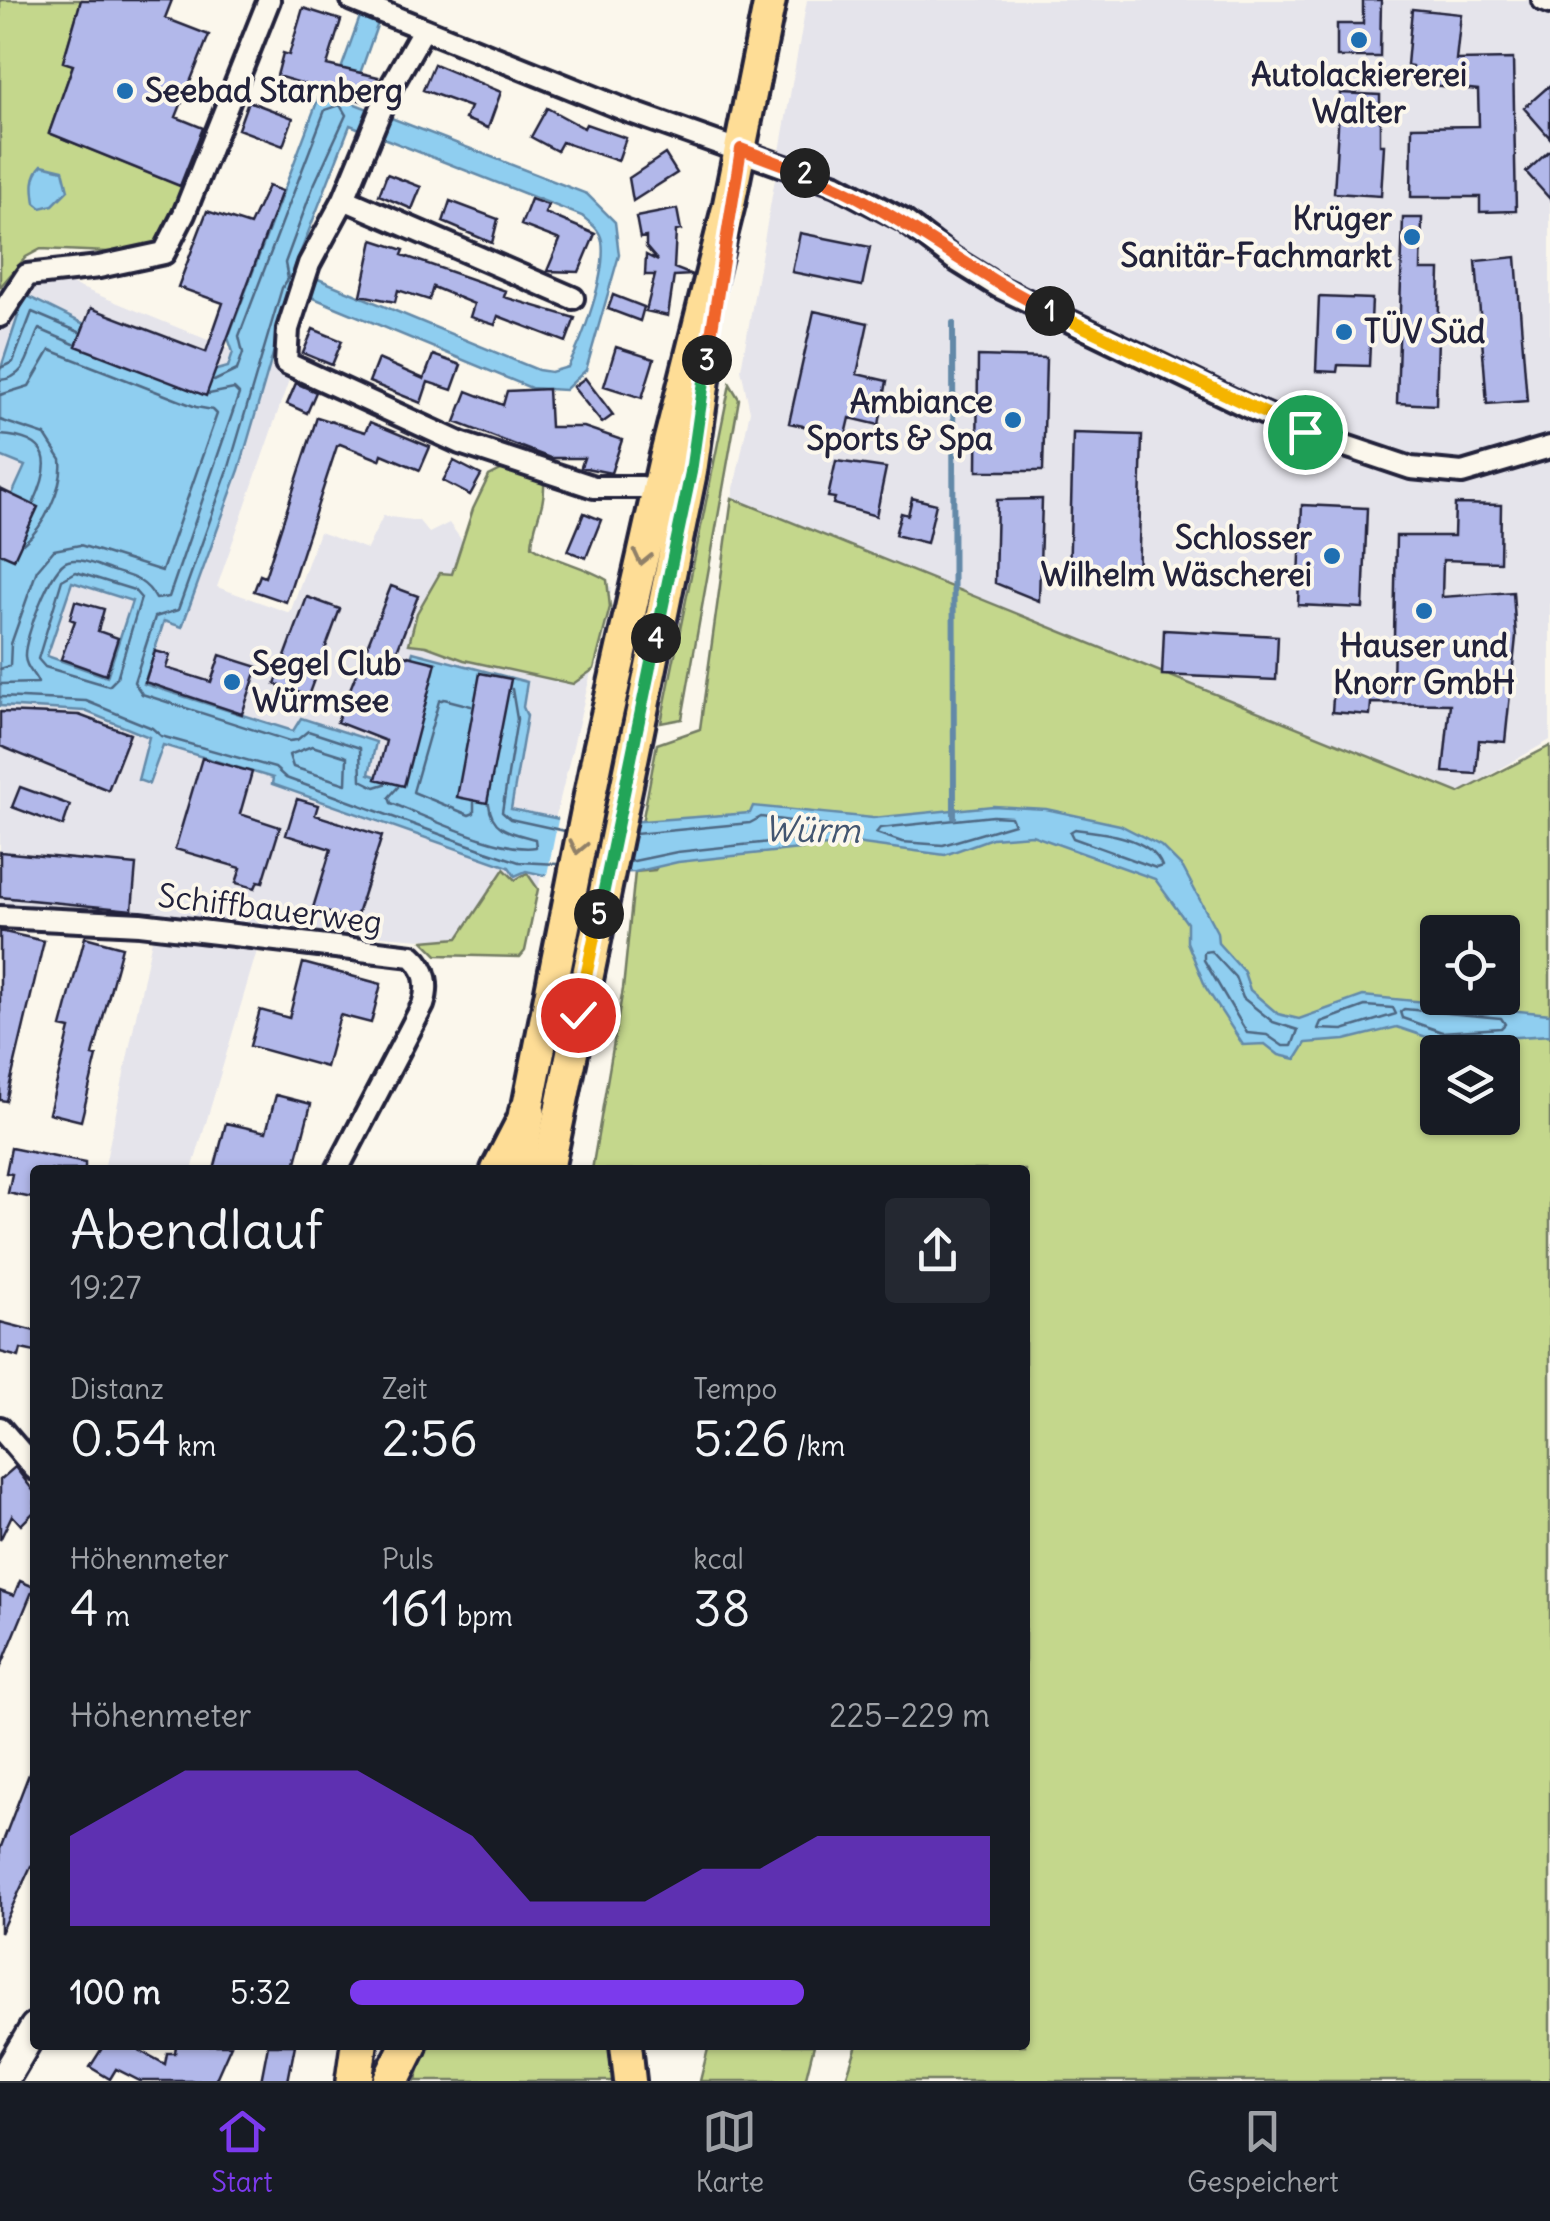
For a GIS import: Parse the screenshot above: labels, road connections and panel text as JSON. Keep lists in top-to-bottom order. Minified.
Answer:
{"streets":{"street":["Schiffbauerweg"]},"water":["Würm"],"places":["Autolackiererei Walter","Seebad Starnberg","Krüger Sanitär-Fachmarkt","TÜV Süd","Ambiance Sports & Spa","Schlosser Wilhelm Wäscherei","Hauser und Knorr GmbH","Segel Club Würmsee"],"page":{"pins":["2","1","3","4","5"],"heading":["Abendlauf","19:27"],"stats":[["Distanz","0.54 km"],["Zeit","2:56"],["Tempo","5:26 /km"],["Höhenmeter","4 m"],["Puls","161 bpm"],["kcal","38"]],"chart":["Höhenmeter","225–229 m"],"list":[{"name":"100 m","note":"5:32"}],"tabs":["Start","Karte","Gespeichert"]}}
